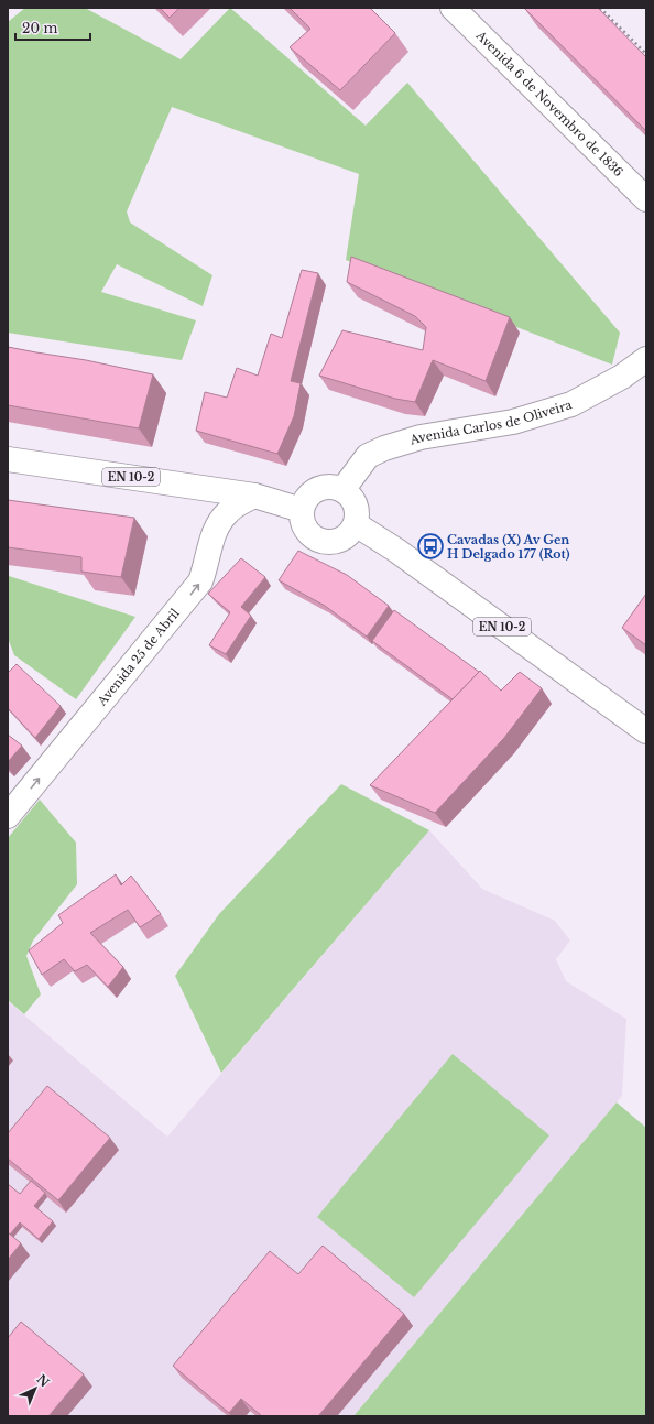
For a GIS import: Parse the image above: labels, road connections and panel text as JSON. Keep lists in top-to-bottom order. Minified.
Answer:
{"streets":{"main road":["Avenida 6 de Novembro de 1836","Avenida Carlos de Oliveira","EN 10-2","Avenida 25 de Abril"]},"crossings":[["Avenida Carlos de Oliveira","EN 10-2"],["EN 10-2","Avenida 25 de Abril"]],"one_way":["Avenida 25 de Abril"],"places":{"bus stop":["Cavadas (X) Av Gen H Delgado 177 (Rot)"]},"scale_bar":"20 m","north":"top right"}
